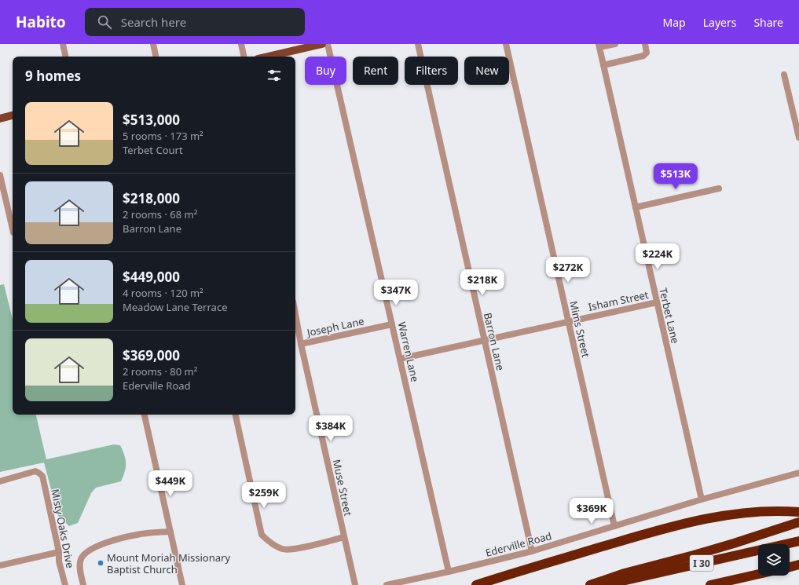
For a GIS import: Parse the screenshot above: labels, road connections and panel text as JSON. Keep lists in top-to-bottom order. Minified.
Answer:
{"streets":{"highway":["I 30"],"street":["Isham Street","Terbet Lane","Joseph Lane","Mims Street","Barron Lane","Warren Lane","Muse Street","Misty Oaks Drive","Ederville Road"]},"crossings":[["Isham Street","Terbet Lane"],["Isham Street","Mims Street"],["Isham Street","Barron Lane"],["Isham Street","Warren Lane"],["Terbet Lane","Ederville Road"],["Joseph Lane","Warren Lane"],["Joseph Lane","Muse Street"],["Mims Street","Ederville Road"],["Barron Lane","Ederville Road"],["Warren Lane","Ederville Road"]],"places":["Mount Moriah Missionary Baptist Church"],"page":{"header":"Habito","search":"Search here","nav":["Map","Layers","Share"],"chip":["Buy","Rent","Filters","New"],"heading":"9 homes","list":[{"name":"$513,000","note":"5 rooms · 173 m² · Terbet Court"},{"name":"$218,000","note":"2 rooms · 68 m² · Barron Lane"},{"name":"$449,000","note":"4 rooms · 120 m² · Meadow Lane Terrace"},{"name":"$369,000","note":"2 rooms · 80 m² · Ederville Road"}],"price":["$513K","$224K","$272K","$218K","$347K","$384K","$449K","$259K","$369K"]}}
